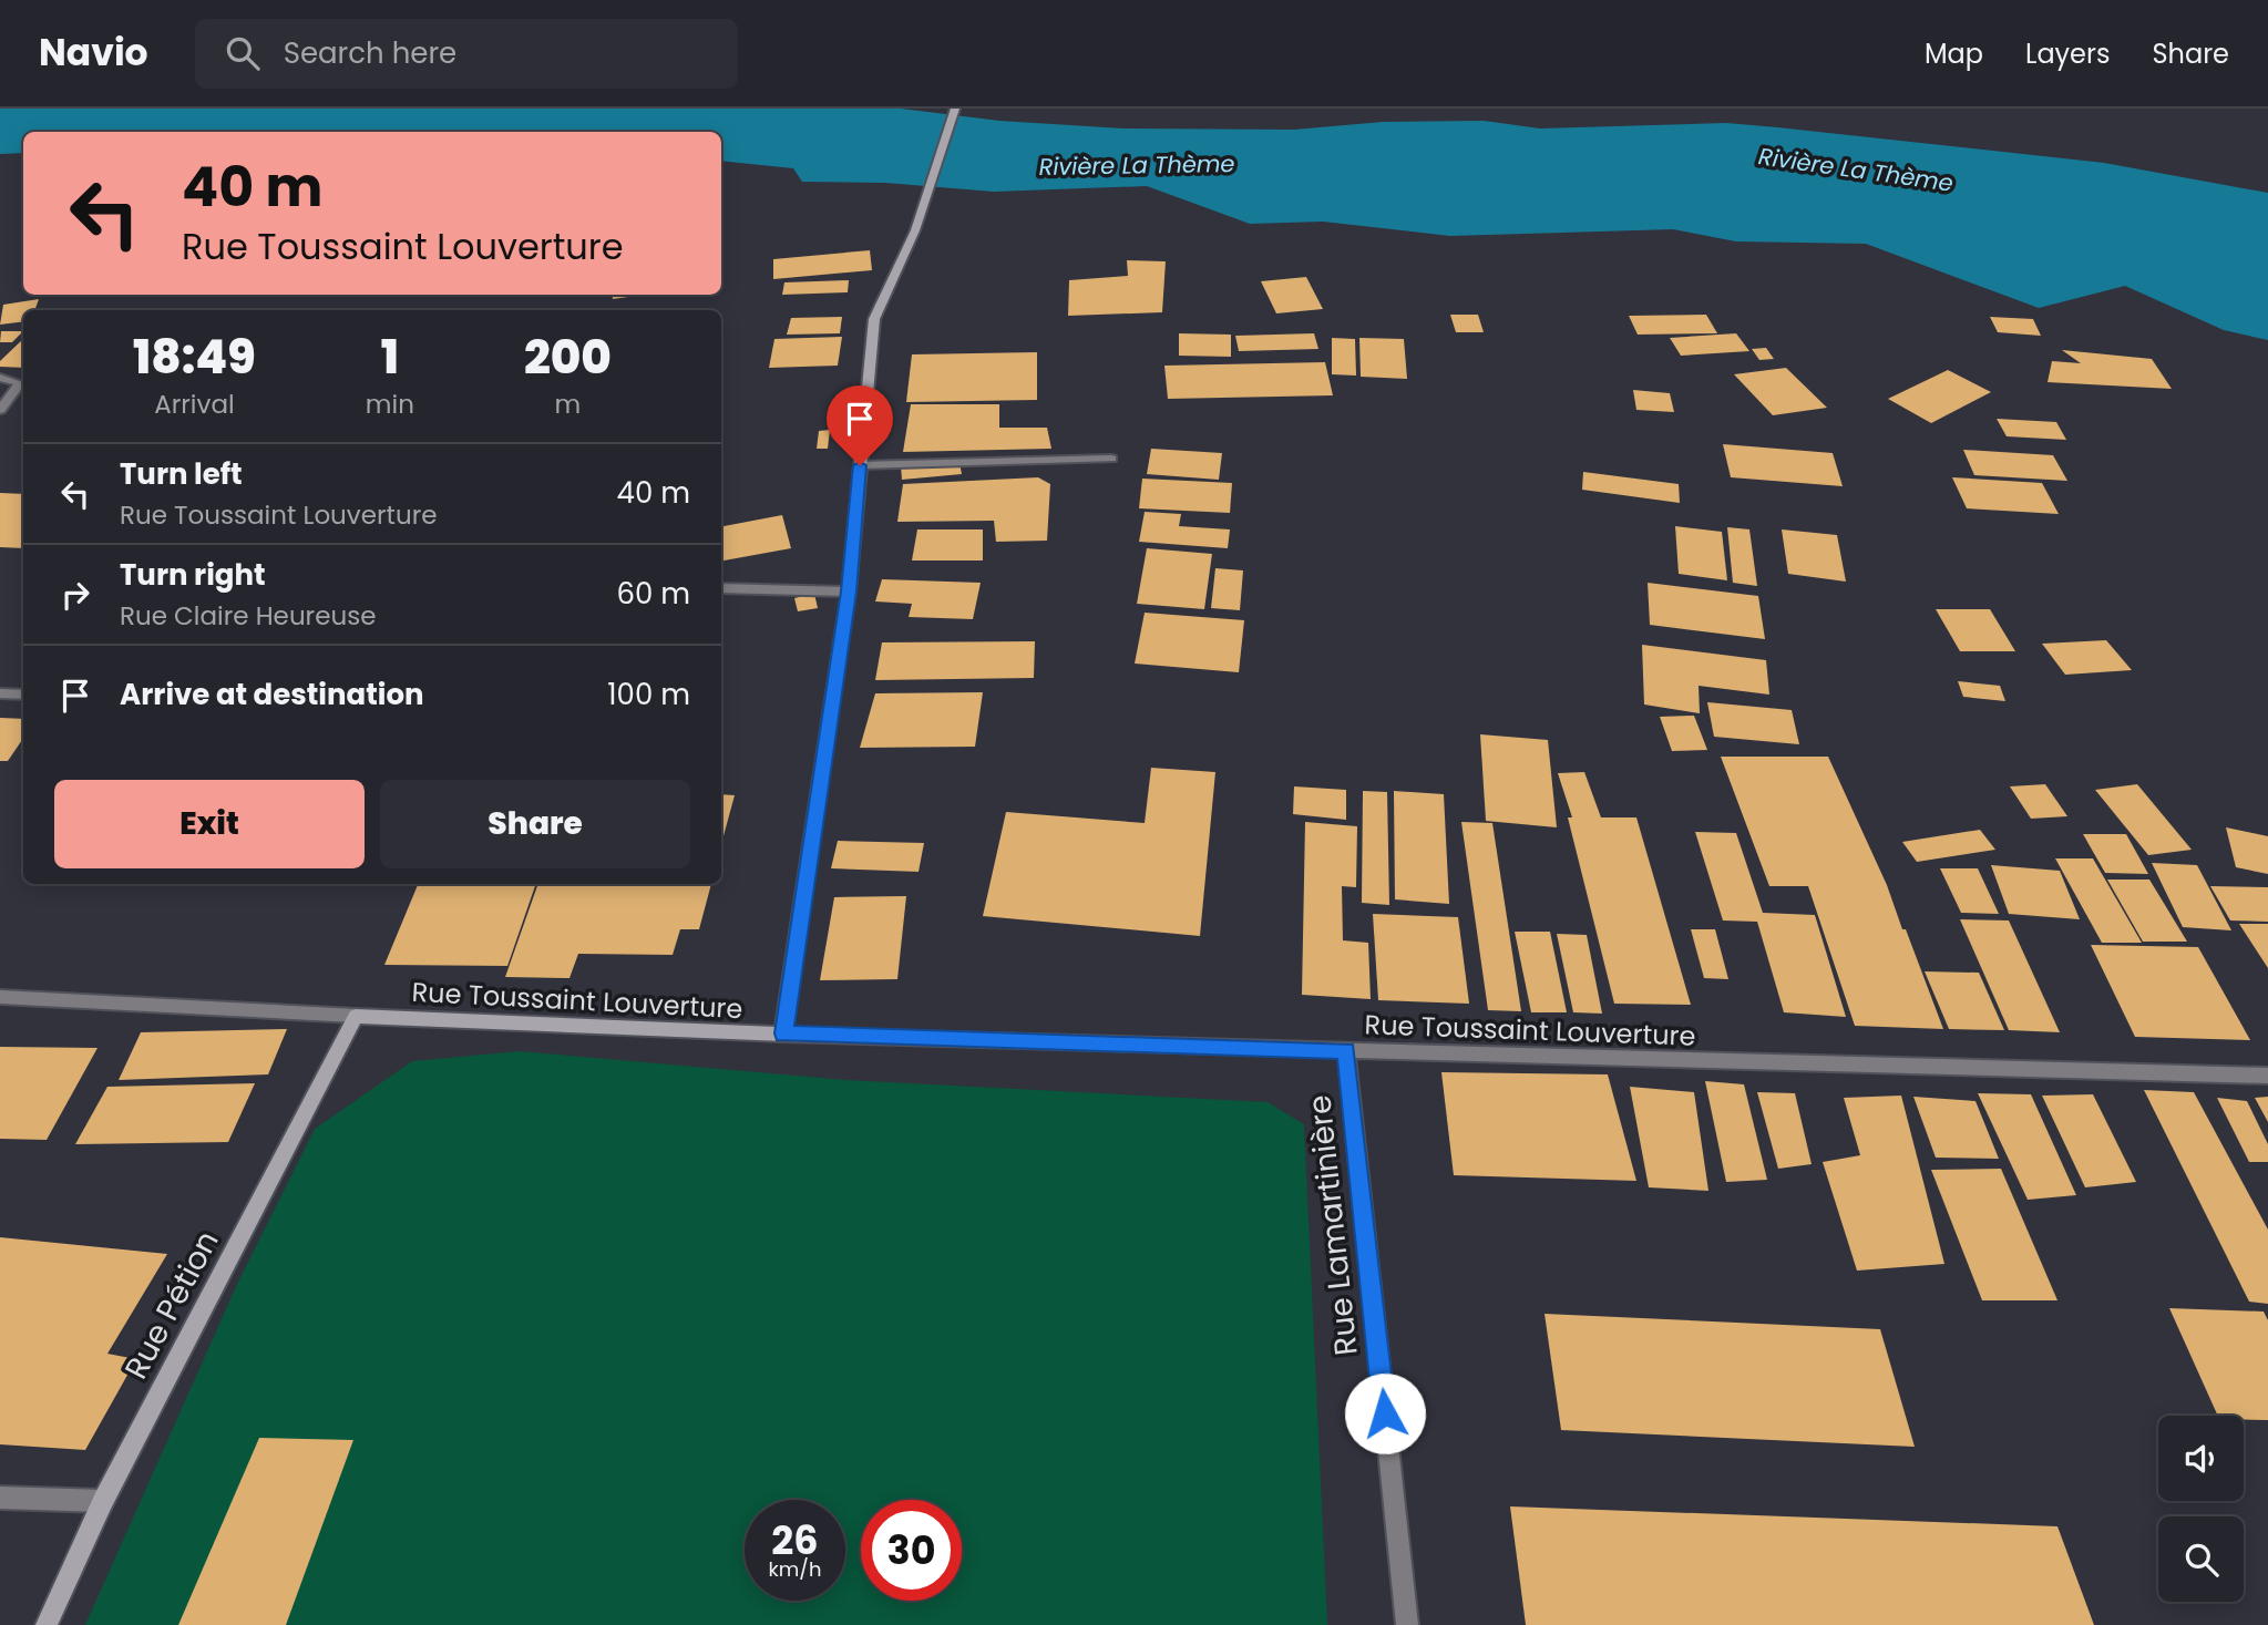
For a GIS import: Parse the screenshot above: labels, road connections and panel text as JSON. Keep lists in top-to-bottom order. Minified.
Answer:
{"streets":{"main road":["Rue Toussaint Louverture","Rue Pétion"],"street":["Rue Lamartinière"]},"crossings":[["Rue Toussaint Louverture","Rue Lamartinière"],["Rue Toussaint Louverture","Rue Pétion"]],"water":["Rivière La Thème"],"page":{"header":"Navio","search":"Search here","nav":["Map","Layers","Share"],"turn":["40 m","Rue Toussaint Louverture"],"eta":["18:49","Arrival","1","min","200","m"],"list":[{"name":"Turn left","note":"Rue Toussaint Louverture","value":"40 m"},{"name":"Turn right","note":"Rue Claire Heureuse","value":"60 m"},{"name":"Arrive at destination","value":"100 m"}],"buttons":["Exit","Share"],"speed":"26 km/h","limit":"30"}}
